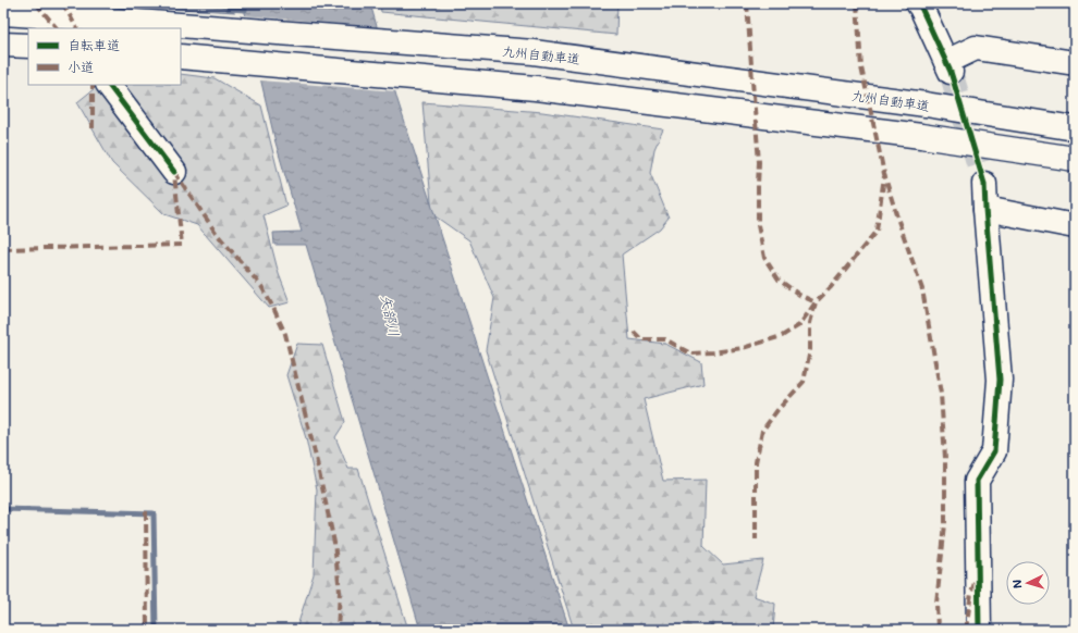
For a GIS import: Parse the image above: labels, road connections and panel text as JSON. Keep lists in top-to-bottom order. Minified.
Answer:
{"streets":{"main road":["九州自動車道"]},"water":["矢部川"],"legend":["自転車道","小道"],"north":"left"}
